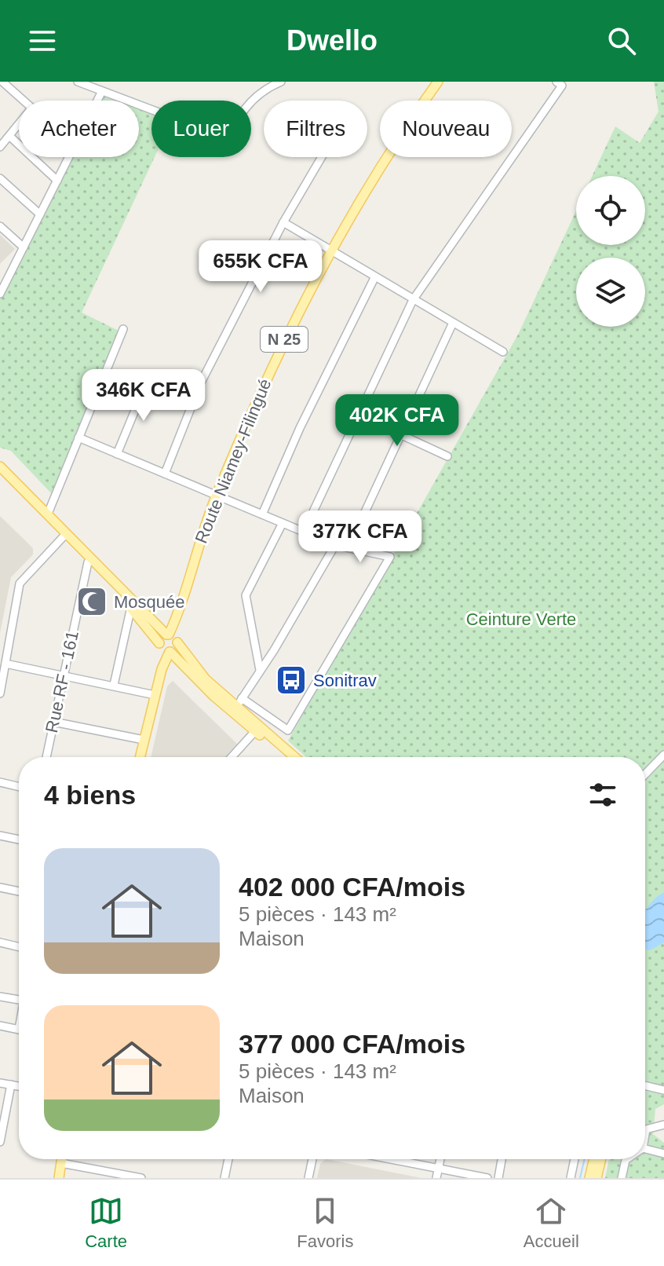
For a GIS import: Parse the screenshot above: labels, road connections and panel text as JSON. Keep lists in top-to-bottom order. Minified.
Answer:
{"streets":{"main road":["N 25","Route Niamey-Filingué"],"street":["Rue RF - 161"]},"parks":["Ceinture Verte"],"places":{"mosque":["Mosquée"],"bus stop":["Sonitrav"]},"page":{"header":"Dwello","chip":["Acheter","Louer","Filtres","Nouveau"],"price":["655K CFA","346K CFA","402K CFA","377K CFA"],"heading":"4 biens","list":[{"name":"402 000 CFA/mois","note":"5 pièces · 143 m² · Maison"},{"name":"377 000 CFA/mois","note":"5 pièces · 143 m² · Maison"}],"tabs":["Carte","Favoris","Accueil"]}}
